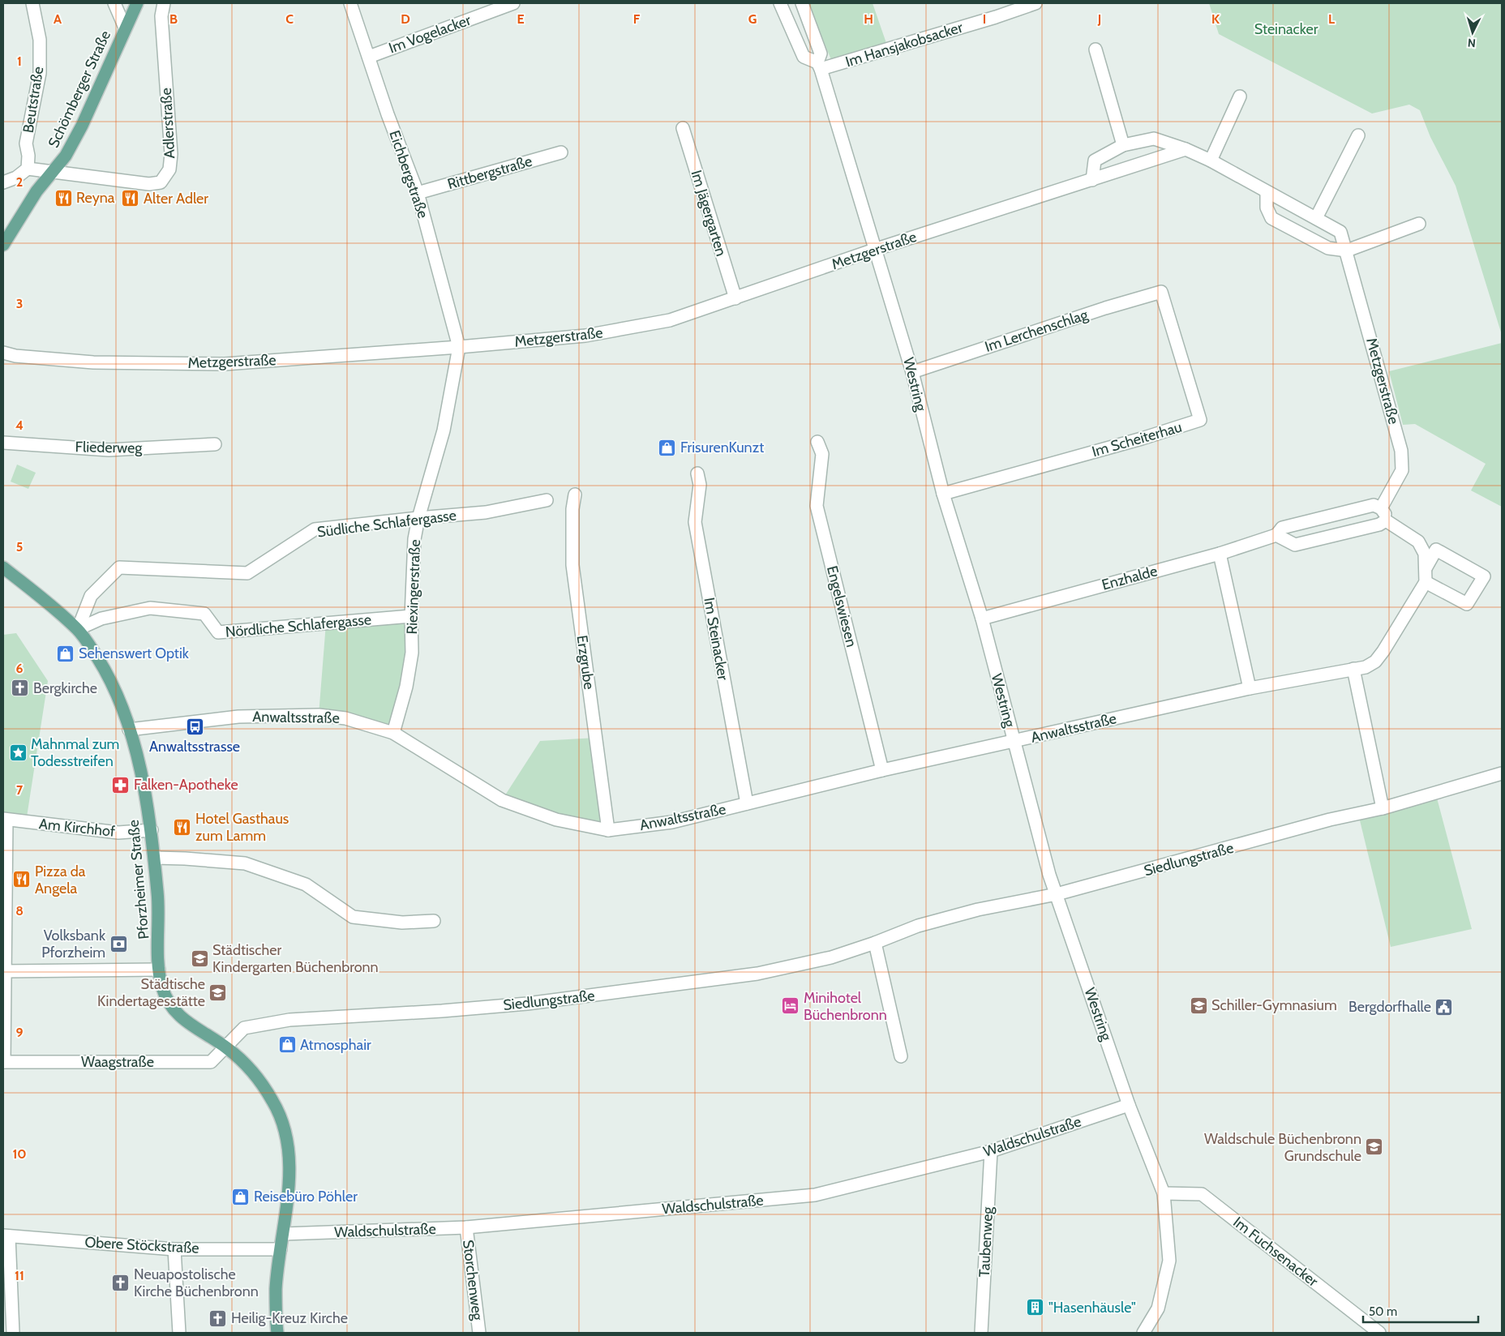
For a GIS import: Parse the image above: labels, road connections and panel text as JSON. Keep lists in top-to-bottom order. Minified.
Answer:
{"streets":{"main road":["Schömberger Straße","Pforzheimer Straße"],"street":["Im Vogelacker","Im Hansjakobsacker","Beutstraße","Adlerstraße","Rittbergstraße","Eichbergstraße","Im Jägergarten","Metzgerstraße","Im Lerchenschlag","Westring","Im Scheiterhau","Fliederweg","Südliche Schlafergasse","Enzhalde","Riexingerstraße","Engelswiesen","Nördliche Schlafergasse","Im Steinacker","Erzgrube","Anwaltsstraße","Am Kirchhof","Siedlungstraße","Waagstraße","Waldschulstraße","Taubenweg","Obere Stöckstraße","Im Fuchsenacker","Storchenweg"]},"crossings":[["Im Vogelacker","Eichbergstraße"],["Im Hansjakobsacker","Westring"],["Schömberger Straße","Adlerstraße"],["Beutstraße","Adlerstraße"],["Rittbergstraße","Eichbergstraße"],["Eichbergstraße","Metzgerstraße"],["Eichbergstraße","Riexingerstraße"],["Im Jägergarten","Metzgerstraße"],["Metzgerstraße","Westring"],["Metzgerstraße","Enzhalde"],["Metzgerstraße","Riexingerstraße"],["Im Lerchenschlag","Westring"],["Im Lerchenschlag","Im Scheiterhau"],["Westring","Im Scheiterhau"],["Westring","Enzhalde"],["Westring","Anwaltsstraße"],["Westring","Siedlungstraße"],["Westring","Waldschulstraße"],["Westring","Im Fuchsenacker"],["Südliche Schlafergasse","Riexingerstraße"],["Südliche Schlafergasse","Nördliche Schlafergasse"],["Südliche Schlafergasse","Pforzheimer Straße"],["Riexingerstraße","Nördliche Schlafergasse"],["Riexingerstraße","Anwaltsstraße"],["Engelswiesen","Anwaltsstraße"],["Nördliche Schlafergasse","Pforzheimer Straße"],["Im Steinacker","Anwaltsstraße"],["Erzgrube","Anwaltsstraße"],["Anwaltsstraße","Pforzheimer Straße"],["Am Kirchhof","Pforzheimer Straße"],["Siedlungstraße","Pforzheimer Straße"],["Siedlungstraße","Waagstraße"],["Pforzheimer Straße","Waagstraße"],["Pforzheimer Straße","Waldschulstraße"],["Pforzheimer Straße","Obere Stöckstraße"],["Waldschulstraße","Taubenweg"],["Waldschulstraße","Storchenweg"]],"parks":["Steinacker"],"places":{"restaurant":["Reyna","Alter Adler","Hotel Gasthaus zum Lamm","Pizza da Angela"],"shop":["FrisurenKunzt","Sehenswert Optik","Atmosphair","Reisebüro Pöhler"],"church":["Bergkirche","Neuapostolische Kirche Büchenbronn","Heilig-Kreuz Kirche"],"bus stop":["Anwaltsstrasse"],"place":["Mahnmal zum Todesstreifen"],"pharmacy":["Falken-Apotheke"],"bank":["Volksbank Pforzheim"],"school or university":["Städtischer Kindergarten Büchenbronn","Städtische Kindertagesstätte","Schiller-Gymnasium","Waldschule Büchenbronn Grundschule"],"hotel":["Minihotel Büchenbronn"],"public building":["Bergdorfhalle"],"building":["\"Hasenhäusle\""]},"scale_bar":"50 m","north":"bottom","grid":{"columns":["A","B","C","D","E","F","G","H","I","J","K","L"],"rows":["1","2","3","4","5","6","7","8","9","10","11"]}}
